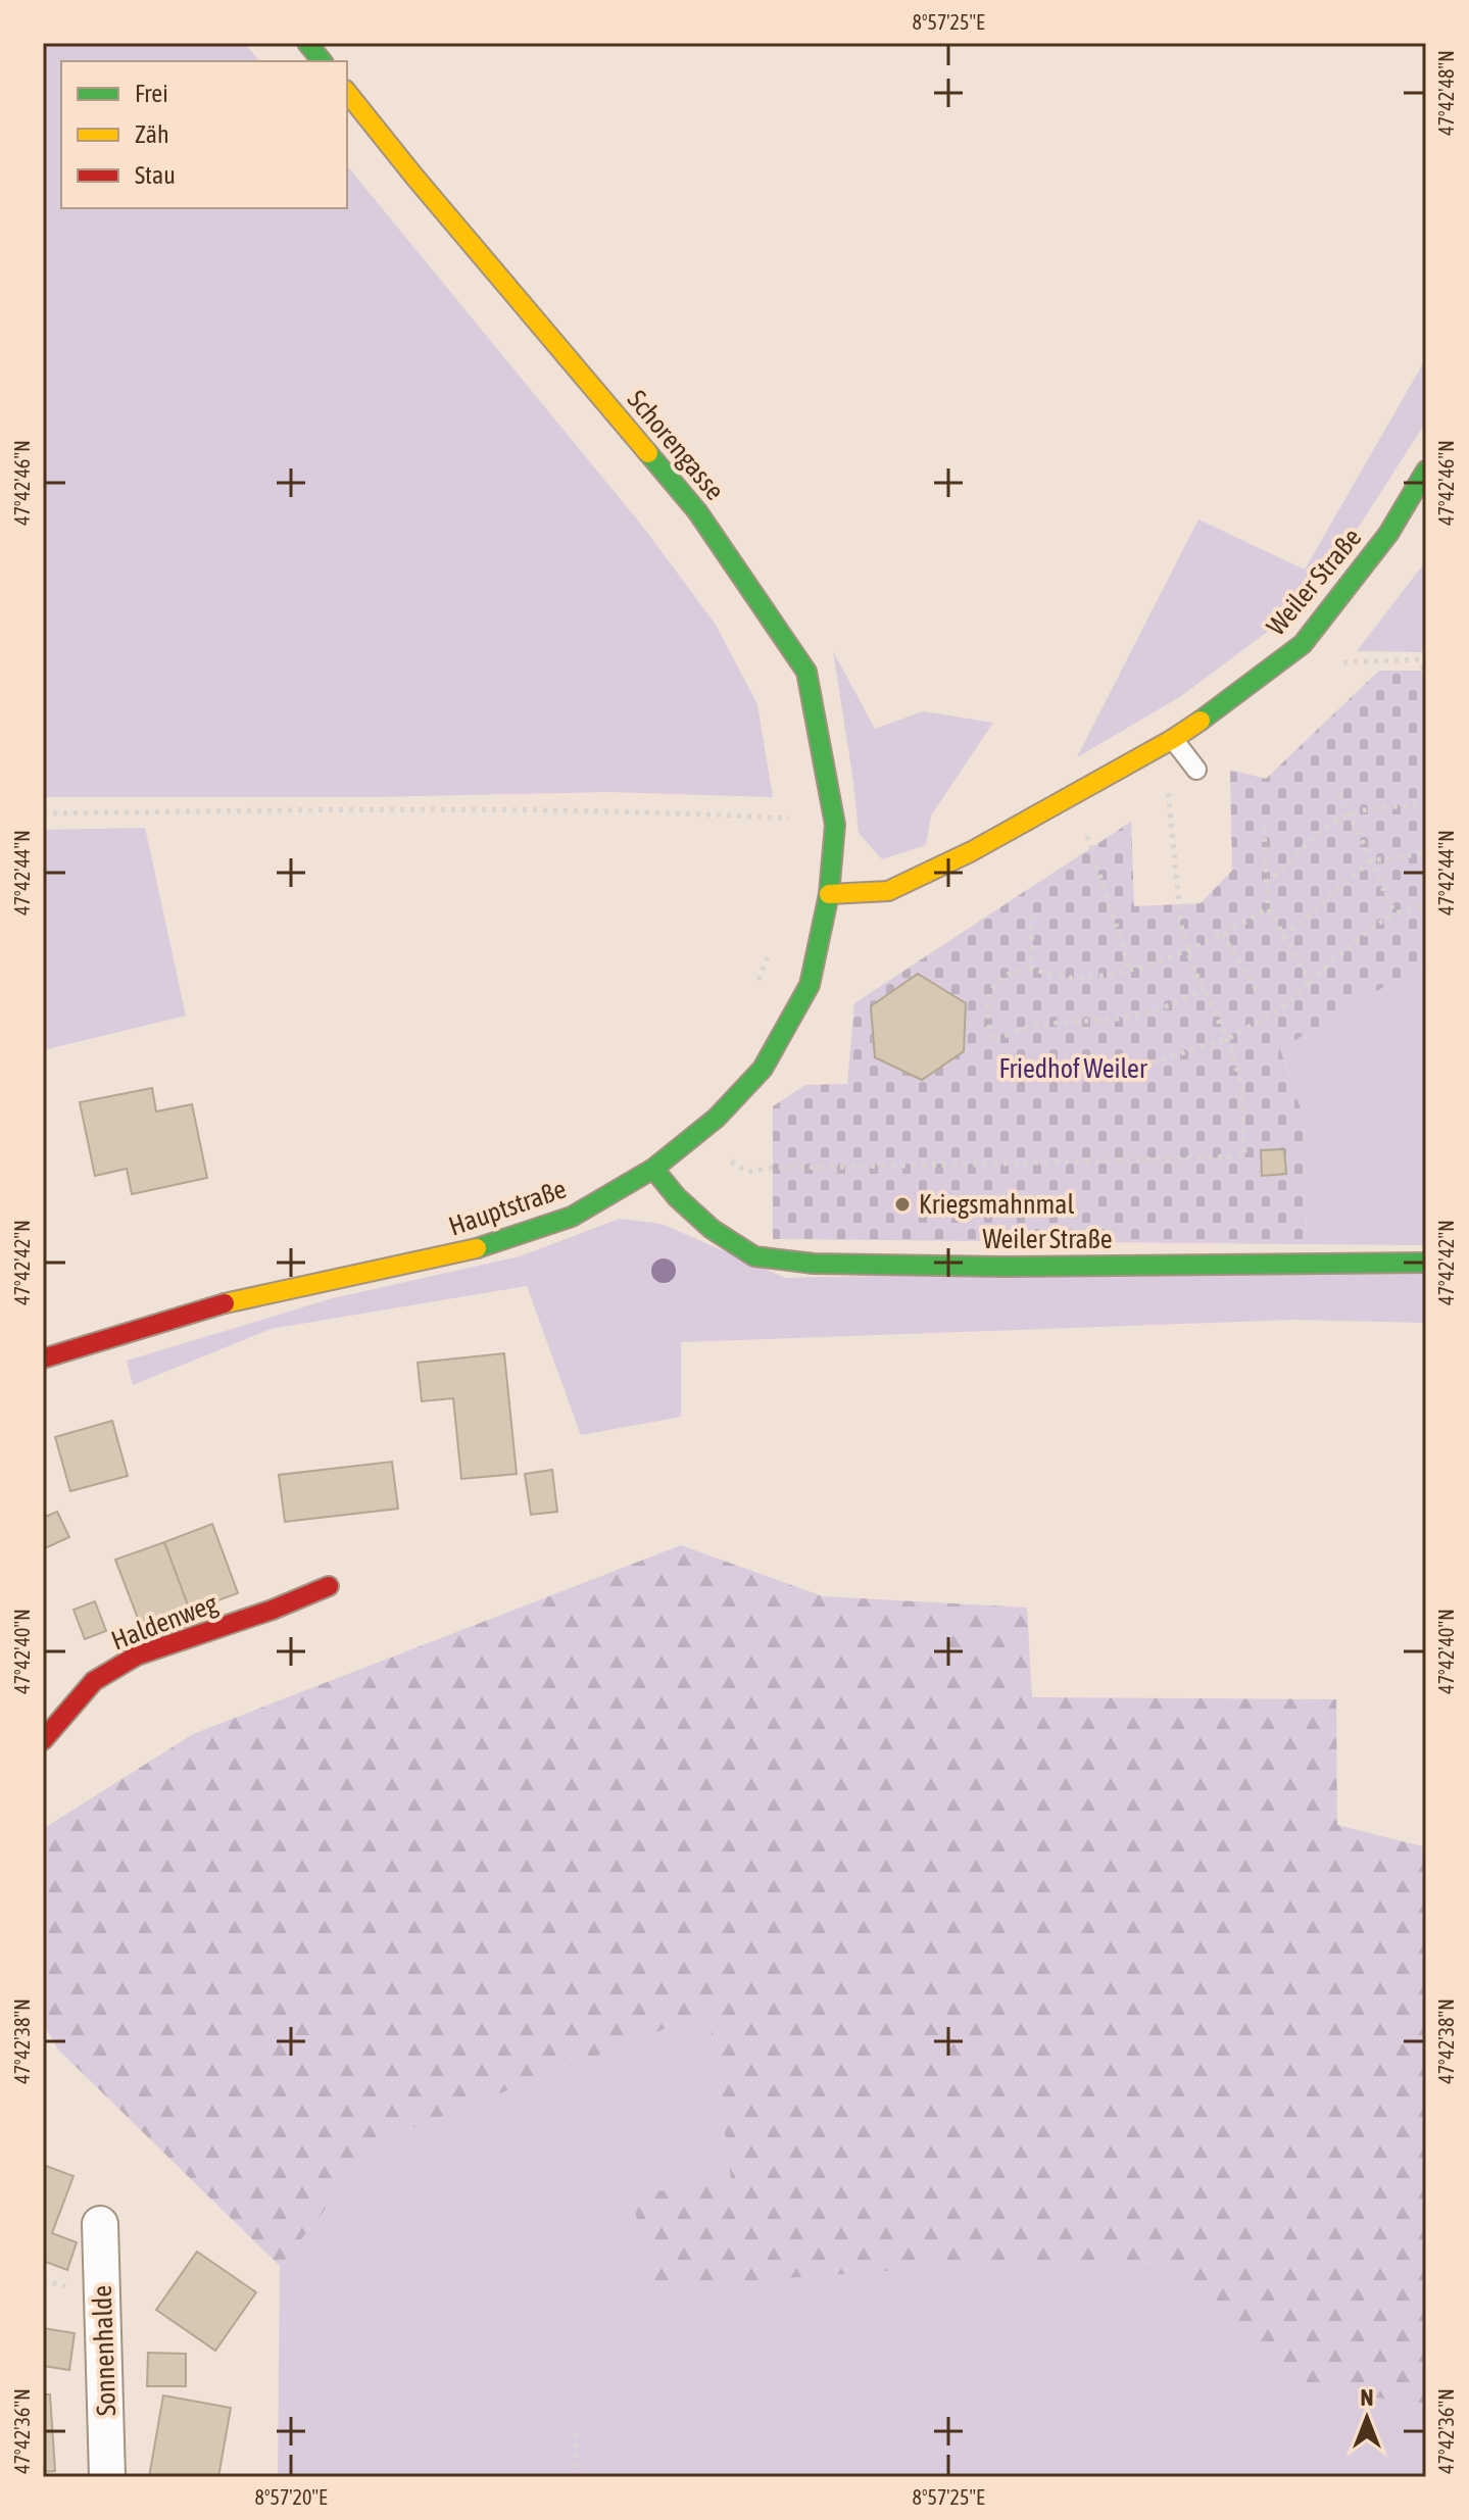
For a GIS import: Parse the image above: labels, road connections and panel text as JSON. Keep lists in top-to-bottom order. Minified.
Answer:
{"streets":{"street":["Schorengasse","Weiler Straße","Hauptstraße","Haldenweg","Sonnenhalde"]},"crossings":[["Schorengasse","Weiler Straße"],["Schorengasse","Hauptstraße"],["Weiler Straße","Hauptstraße"]],"parks":["Friedhof Weiler"],"places":["Kriegsmahnmal"],"legend":["Frei","Zäh","Stau"],"north":"top","coordinates":["8°57'25\"E","47°42'48\"N","47°42'46\"N","47°42'44\"N","47°42'42\"N","47°42'40\"N","47°42'38\"N","47°42'36\"N","8°57'20\"E"]}
